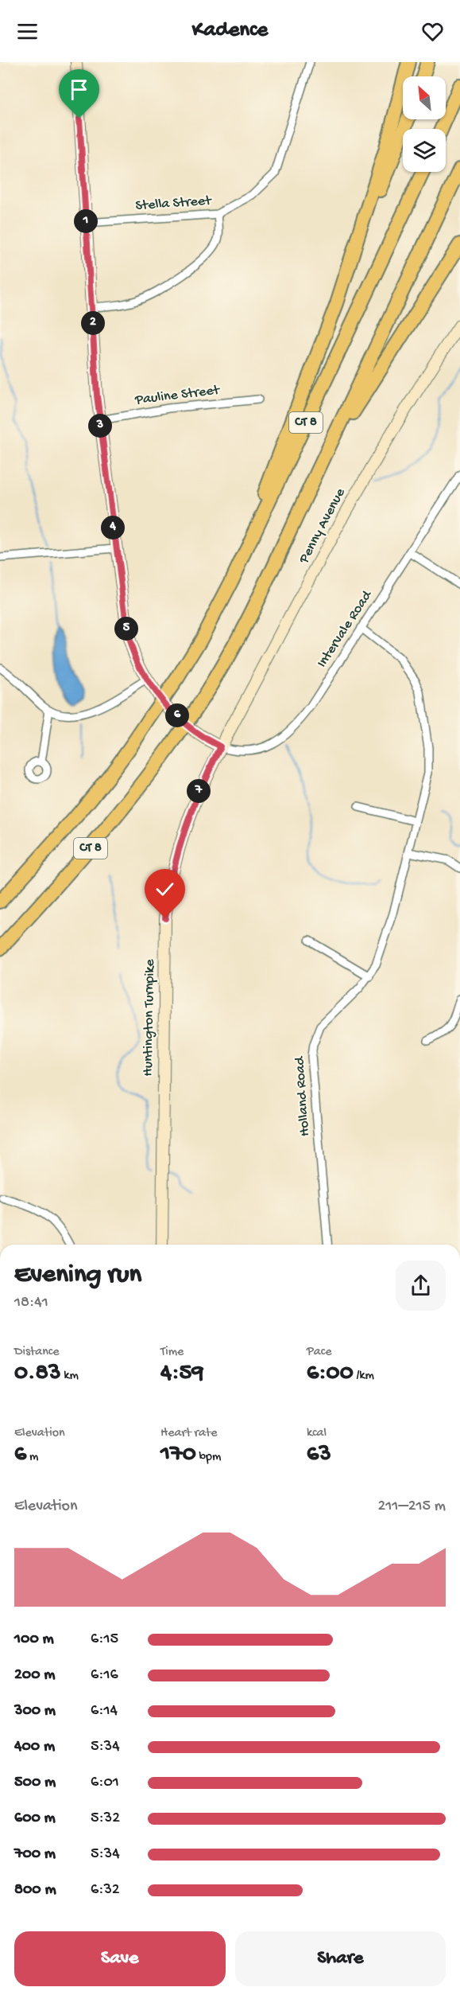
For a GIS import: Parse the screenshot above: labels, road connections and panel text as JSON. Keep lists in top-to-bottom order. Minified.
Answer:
{"streets":{"highway":["CT 8"],"main road":["Penny Avenue","Huntington Turnpike"],"street":["Stella Street","Pauline Street","Intervale Road","Holland Road"]},"crossings":[["Penny Avenue","Intervale Road"],["Penny Avenue","Huntington Turnpike"],["Intervale Road","Huntington Turnpike"],["Intervale Road","Holland Road"]],"north":"top left","page":{"header":"Kadence","pins":["1","2","3","4","5","6","7"],"heading":["Evening run","18:41"],"stats":[["Distance","0.83 km"],["Time","4:59"],["Pace","6:00 /km"],["Elevation","6 m"],["Heart rate","170 bpm"],["kcal","63"]],"chart":["Elevation","211–215 m"],"list":[{"name":"100 m","note":"6:15"},{"name":"200 m","note":"6:16"},{"name":"300 m","note":"6:14"},{"name":"400 m","note":"5:34"},{"name":"500 m","note":"6:01"},{"name":"600 m","note":"5:32"},{"name":"700 m","note":"5:34"},{"name":"800 m","note":"6:32"}],"buttons":["Save","Share"]}}
